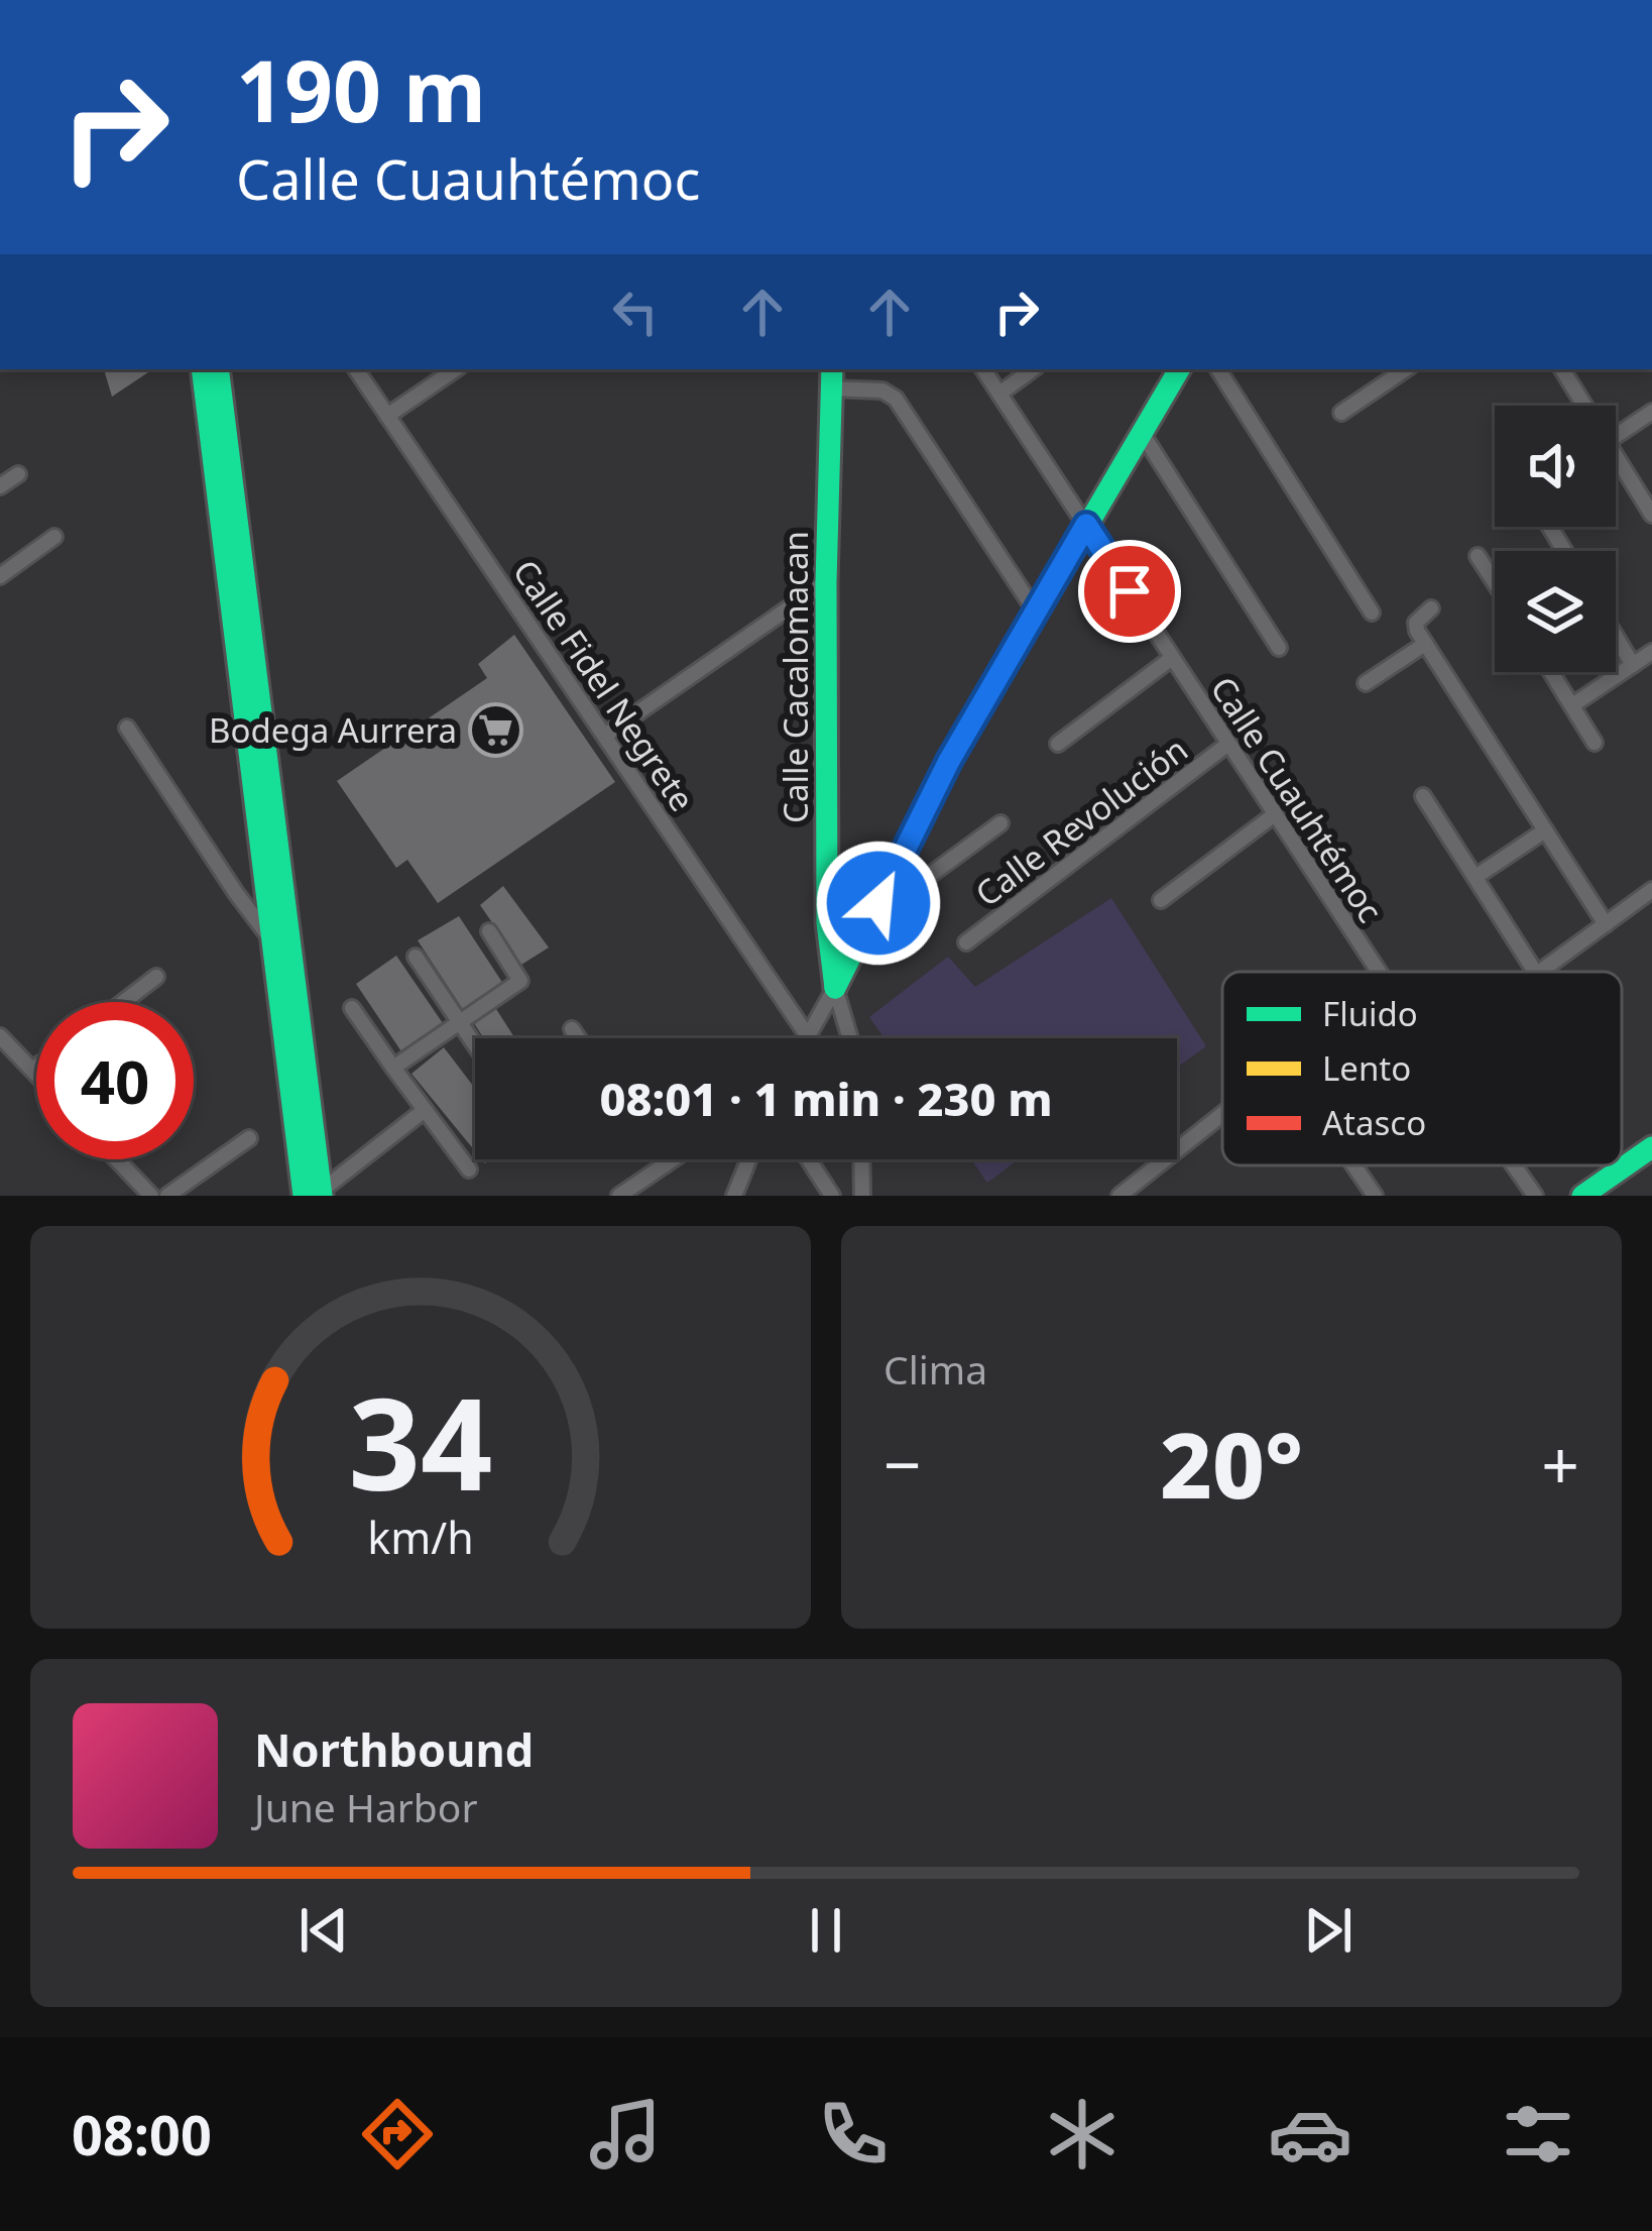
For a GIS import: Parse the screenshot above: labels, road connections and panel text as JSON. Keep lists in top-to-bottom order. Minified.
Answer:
{"streets":{"main road":["Calle Cacalomacan"],"street":["Calle Fidel Negrete","Calle Cuauhtémoc","Calle Revolución"]},"crossings":[["Calle Cuauhtémoc","Calle Revolución"]],"places":{"supermarket":["Bodega Aurrera"]},"legend":["Fluido","Lento","Atasco"],"page":{"turn":["190 m","Calle Cuauhtémoc"],"limit":"40","trip":"08:01 · 1 min · 230 m","tile":"Clima","heat":["−","20°","+"],"song":["Northbound","June Harbor"],"tabs":"08:00","gauge":["34","km/h"]}}
